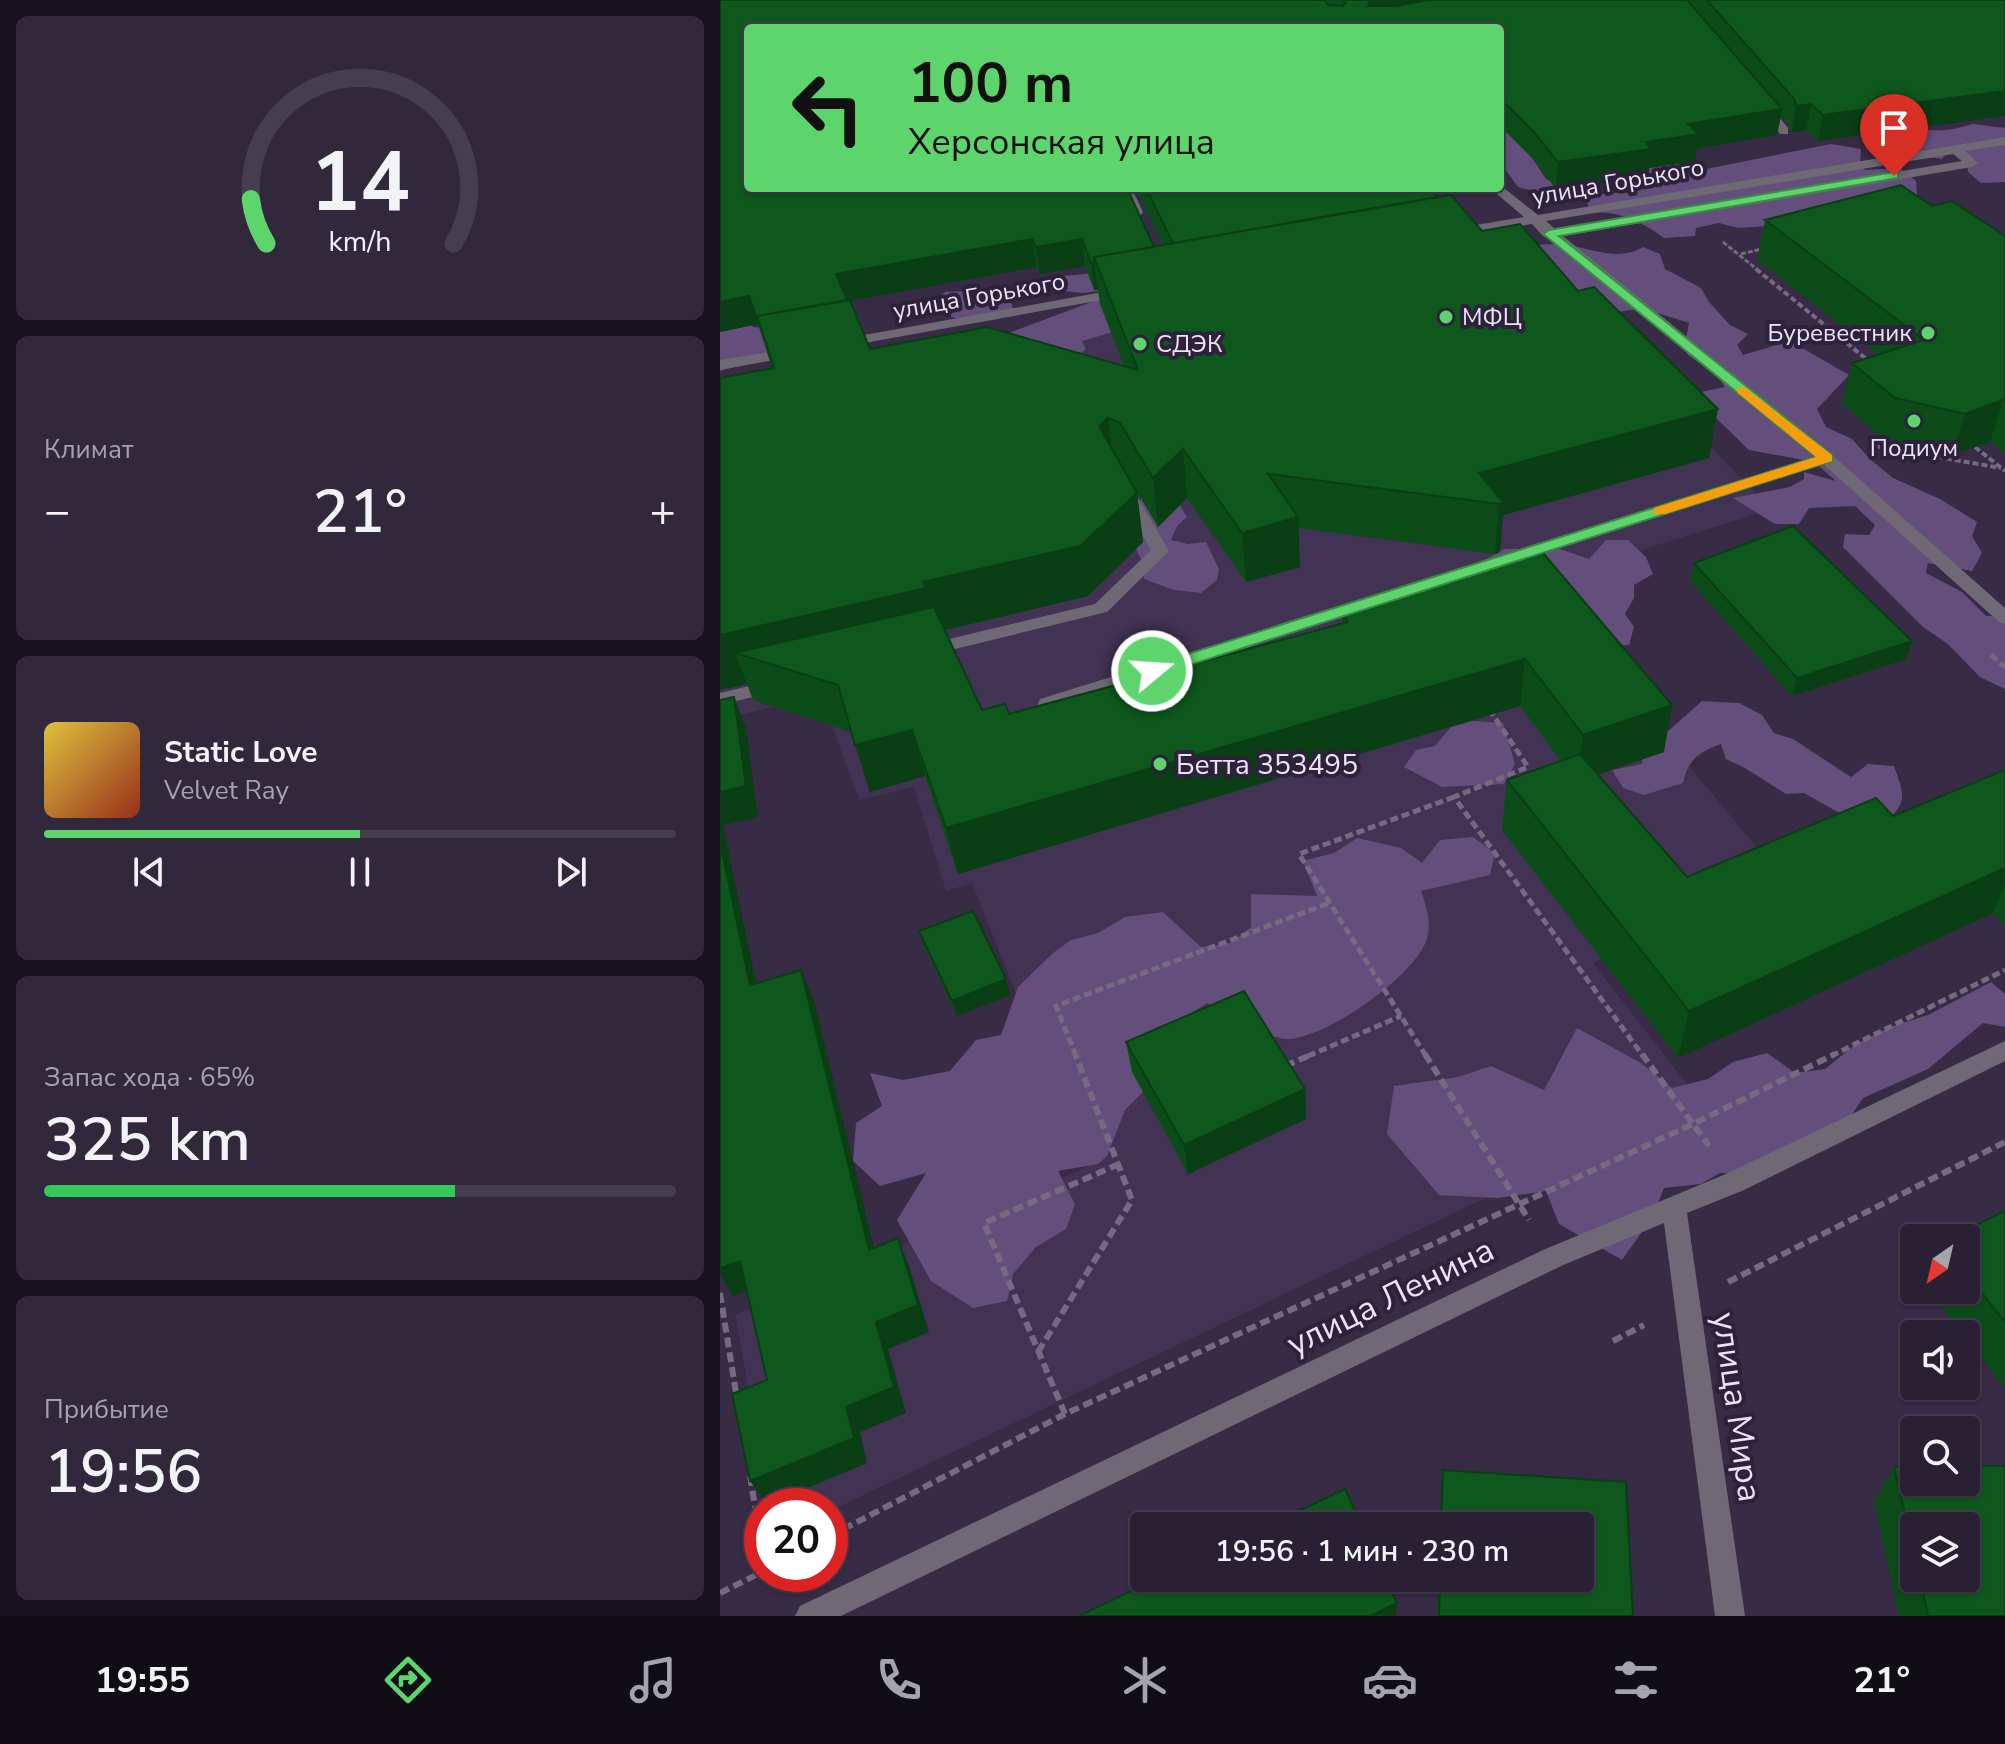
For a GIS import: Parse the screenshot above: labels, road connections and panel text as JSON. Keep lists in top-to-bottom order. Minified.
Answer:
{"streets":{"street":["улица Горького","улица Ленина","улица Мира"]},"crossings":[["улица Ленина","улица Мира"]],"places":["МФЦ","Буревестник","СДЭК","Подиум","Бетта 353495"],"north":"bottom left","page":{"turn":["100 m","Херсонская улица"],"tile":["Климат",["Запас хода · 65%","325 km"],["Прибытие","19:56"]],"heat":["−","21°","+"],"song":["Static Love","Velvet Ray"],"limit":"20","trip":"19:56 · 1 мин · 230 m","tabs":["19:55","21°"],"gauge":["14","km/h"]}}
